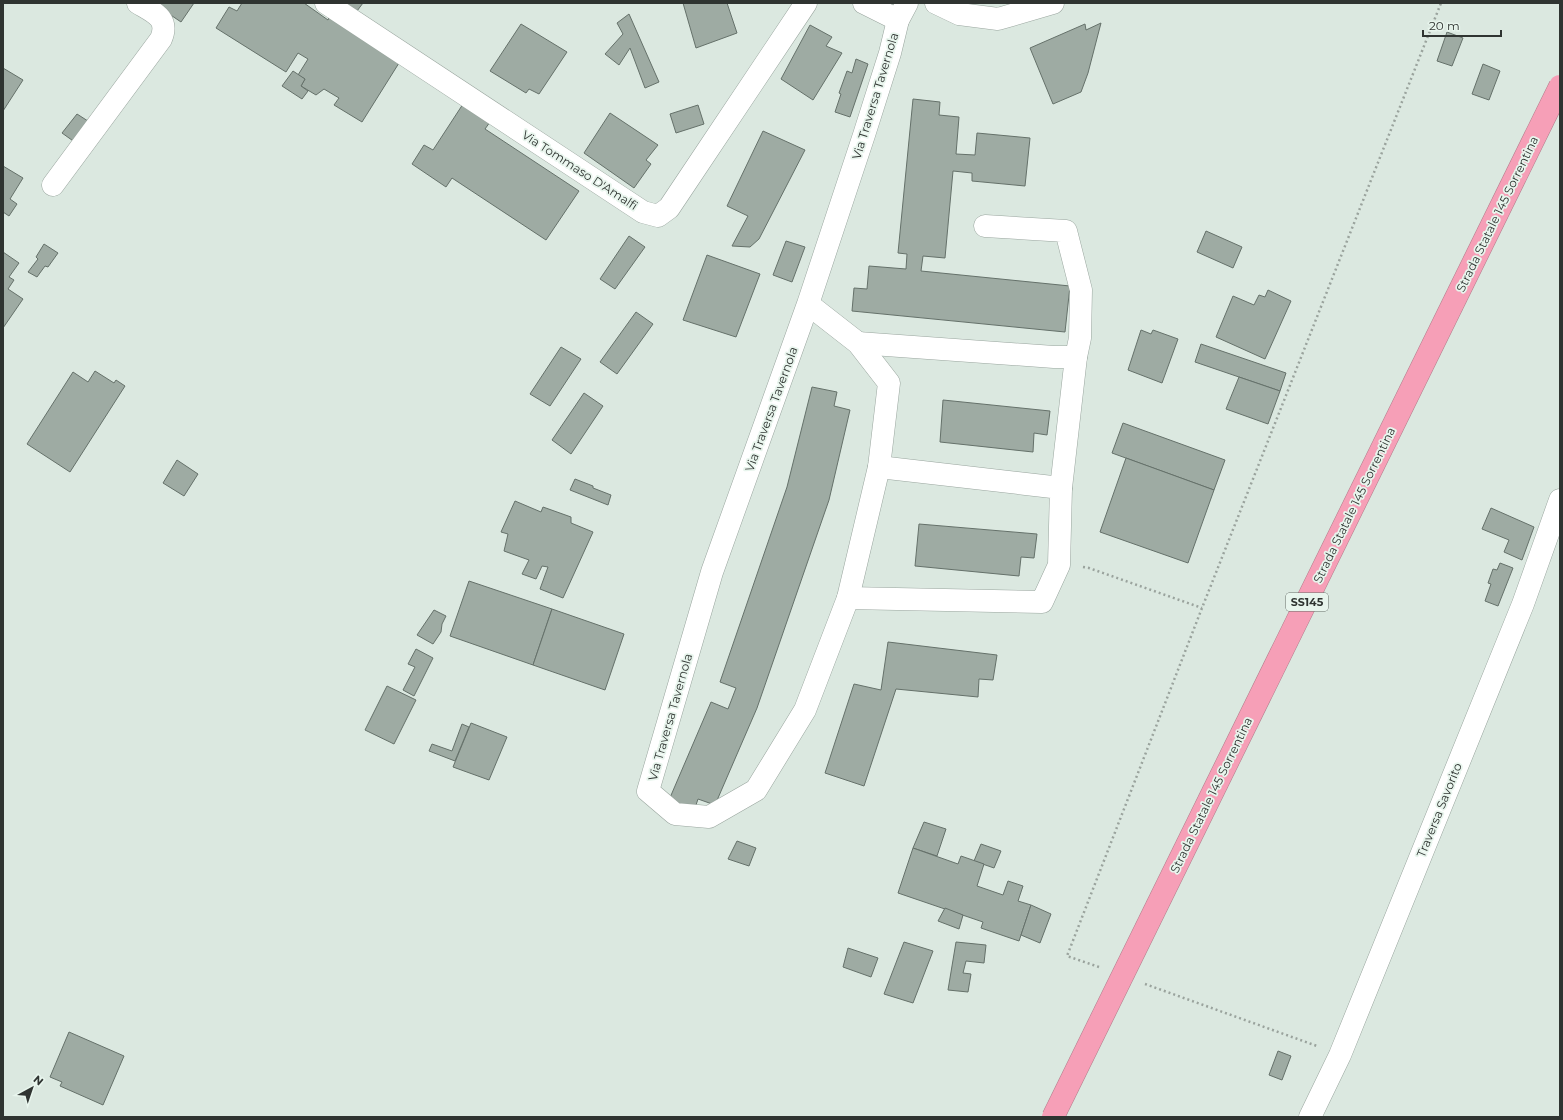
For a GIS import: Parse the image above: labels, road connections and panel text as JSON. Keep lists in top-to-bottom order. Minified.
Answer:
{"streets":{"highway":["Strada Statale 145 Sorrentina","SS145"],"street":["Via Traversa Tavernola","Via Tommaso D'Amalfi","Traversa Savorito"]},"scale_bar":"20 m","north":"top right"}
